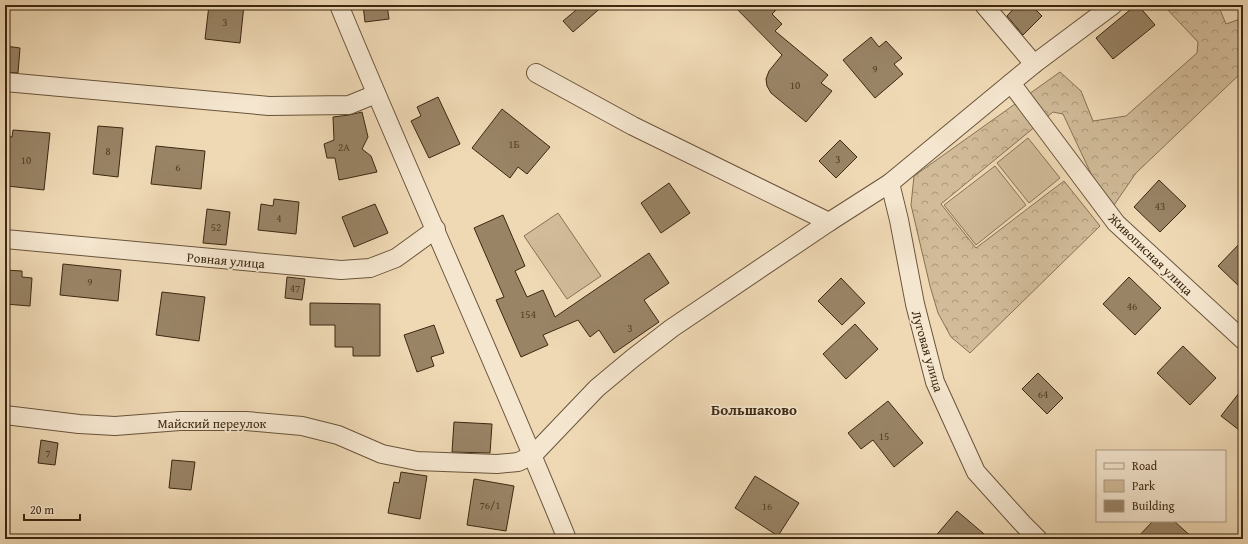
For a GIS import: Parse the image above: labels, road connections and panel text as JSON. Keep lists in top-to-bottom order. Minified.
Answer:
{"streets":{"street":["Живописная улица","Ровная улица","Луговая улица","Майский переулок"]},"districts":["Большаково"],"house_numbers":["3","9","10","1Б","2А","8","3","10","6","43","4","52","9","47","46","154","3","64","15","7","76/1","16"],"legend":["Road","Park","Building"],"scale_bar":"20 m"}
